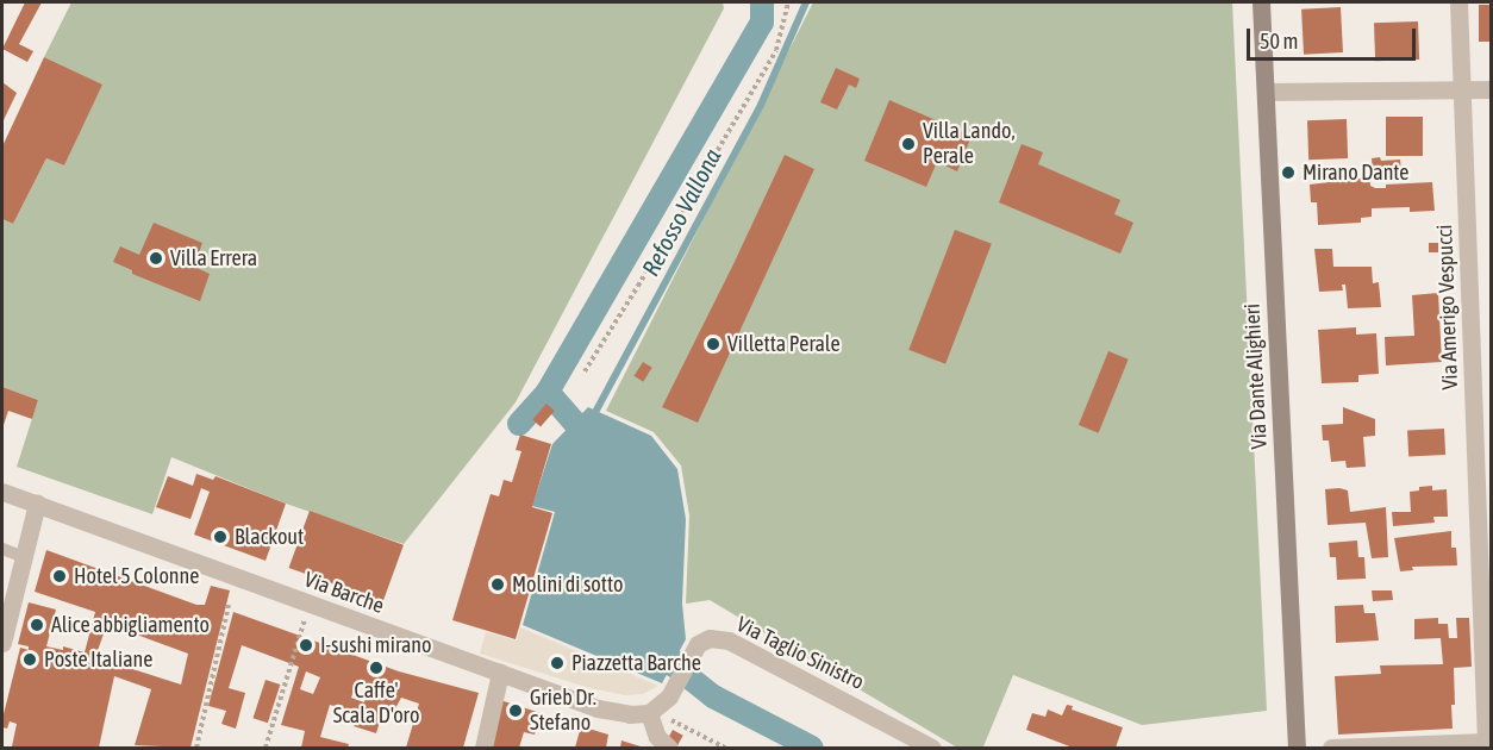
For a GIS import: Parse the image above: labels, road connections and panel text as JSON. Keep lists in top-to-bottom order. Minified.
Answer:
{"streets":{"main road":["Via Dante Alighieri"],"street":["Via Amerigo Vespucci","Via Barche","Via Taglio Sinistro"]},"crossings":[["Via Barche","Via Taglio Sinistro"]],"water":["Refosso Vallona"],"places":["Villa Lando, Perale","Mirano Dante","Villa Errera","Villetta Perale","Blackout","Hotel 5 Colonne","Molini di sotto","Alice abbigliamento","I-sushi mirano","Poste Italiane","Piazzetta Barche","Caffe' Scala D'oro","Grieb Dr. Stefano"],"scale_bar":"50 m"}
